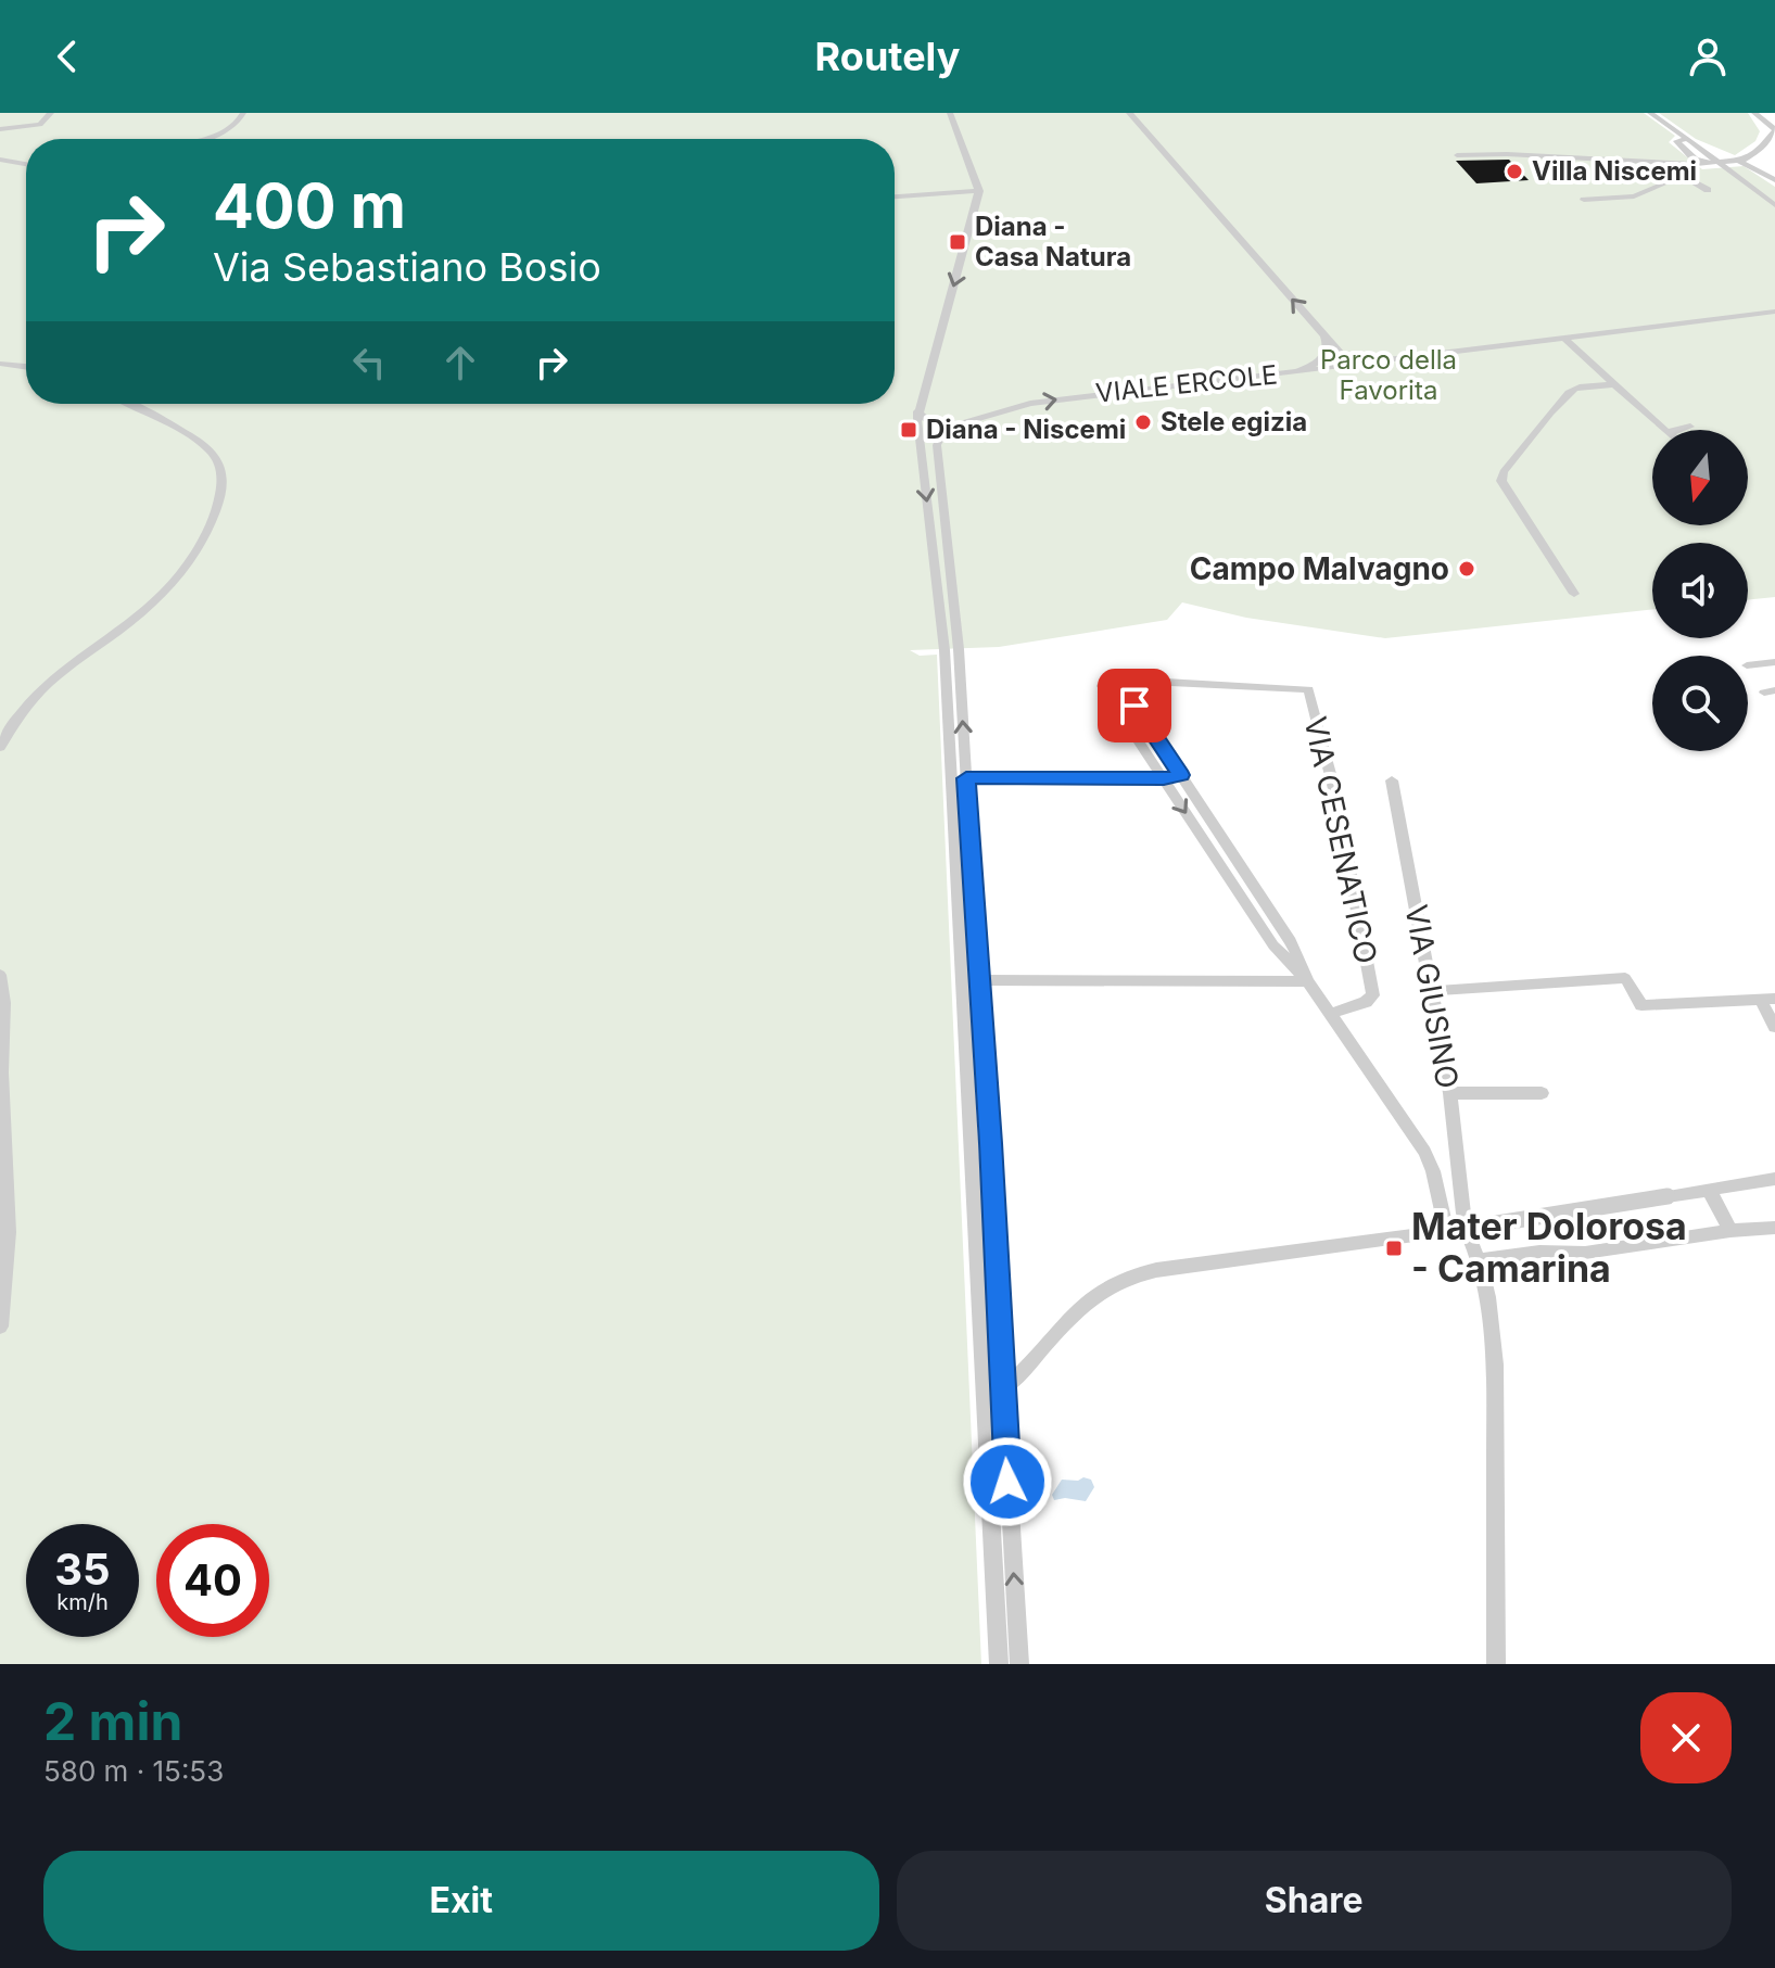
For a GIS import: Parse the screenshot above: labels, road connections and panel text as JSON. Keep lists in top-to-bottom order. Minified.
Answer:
{"streets":{"street":["VIALE ERCOLE","VIA CESENATICO","VIA GIUSINO"]},"parks":["Parco della Favorita"],"places":{"other":["Villa Niscemi","Stele egizia","Campo Malvagno"],"transit":["Diana - Casa Natura","Diana - Niscemi","Mater Dolorosa - Camarina"]},"north":"bottom","page":{"header":"Routely","turn":["400 m","Via Sebastiano Bosio"],"speed":"35 km/h","limit":"40","heading":["2 min","580 m · 15:53"],"buttons":["Exit","Share"]}}
